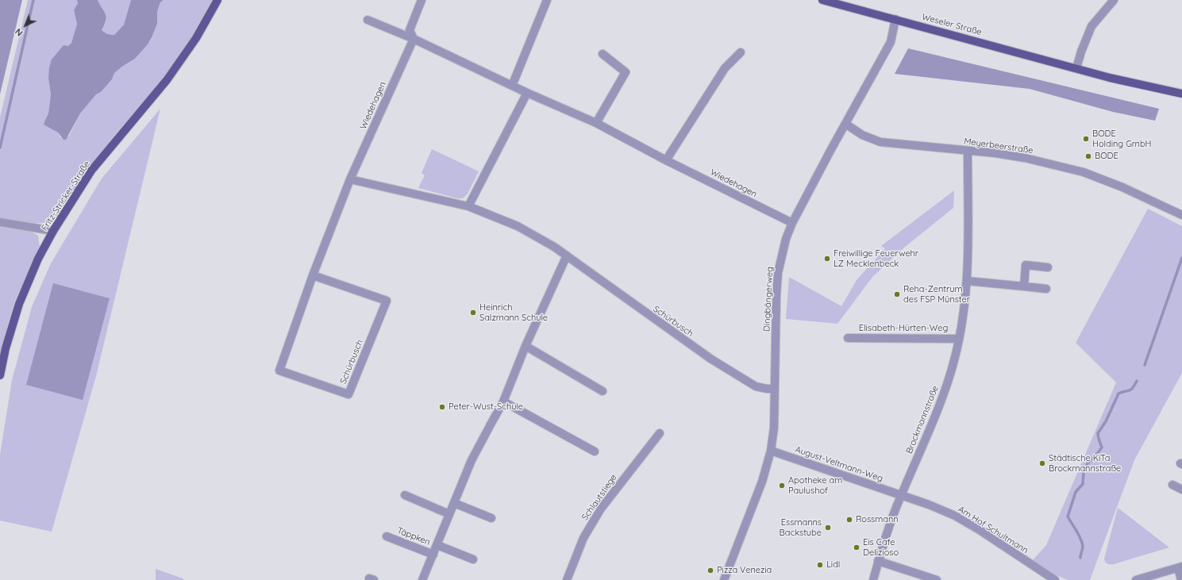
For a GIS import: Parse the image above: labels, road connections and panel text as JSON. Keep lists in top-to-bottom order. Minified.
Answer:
{"streets":{"main road":["Weseler Straße","Fritz-Stricker-Straße"],"street":["Wiedehagen","Meyerbeerstraße","Dingbängerweg","Schürbusch","Elisabeth-Hürten-Weg","Brockmannstraße","August-Veltmann-Weg","Schlautstiege","Am Hof Schultmann","Täppken"]},"crossings":[["Weseler Straße","Dingbängerweg"],["Wiedehagen","Dingbängerweg"],["Wiedehagen","Schürbusch"],["Meyerbeerstraße","Dingbängerweg"],["Meyerbeerstraße","Brockmannstraße"],["Dingbängerweg","Schürbusch"],["Dingbängerweg","August-Veltmann-Weg"],["Elisabeth-Hürten-Weg","Brockmannstraße"],["Brockmannstraße","August-Veltmann-Weg"],["Brockmannstraße","Am Hof Schultmann"],["August-Veltmann-Weg","Am Hof Schultmann"]],"places":["BODE Holding GmbH","BODE","Freiwillige Feuerwehr LZ Mecklenbeck","Reha-Zentrum des FSP Münster","Heinrich Salzmann Schule","Peter-Wust-Schule","Städtische KiTa Brockmannstraße","Apotheke am Paulushof","Rossmann","Essmanns Backstube","Eis Cafe Delizioso","Lidl","Pizza Venezia"],"north":"bottom left"}
